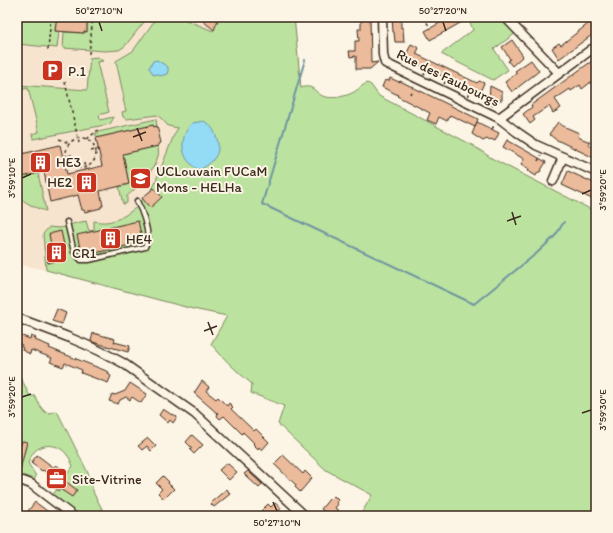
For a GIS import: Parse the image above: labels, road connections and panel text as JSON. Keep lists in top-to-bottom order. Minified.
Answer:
{"streets":{"street":["Rue des Faubourgs"]},"places":{"parking":["P.1"],"building":["HE3","HE2","HE4","CR1"],"school or university":["UCLouvain FUCaM Mons - HELHa"],"office":["Site-Vitrine"]},"coordinates":["50°27'10\"N","50°27'20\"N","3°59'10\"E","3°59'20\"E","3°59'30\"E"]}
